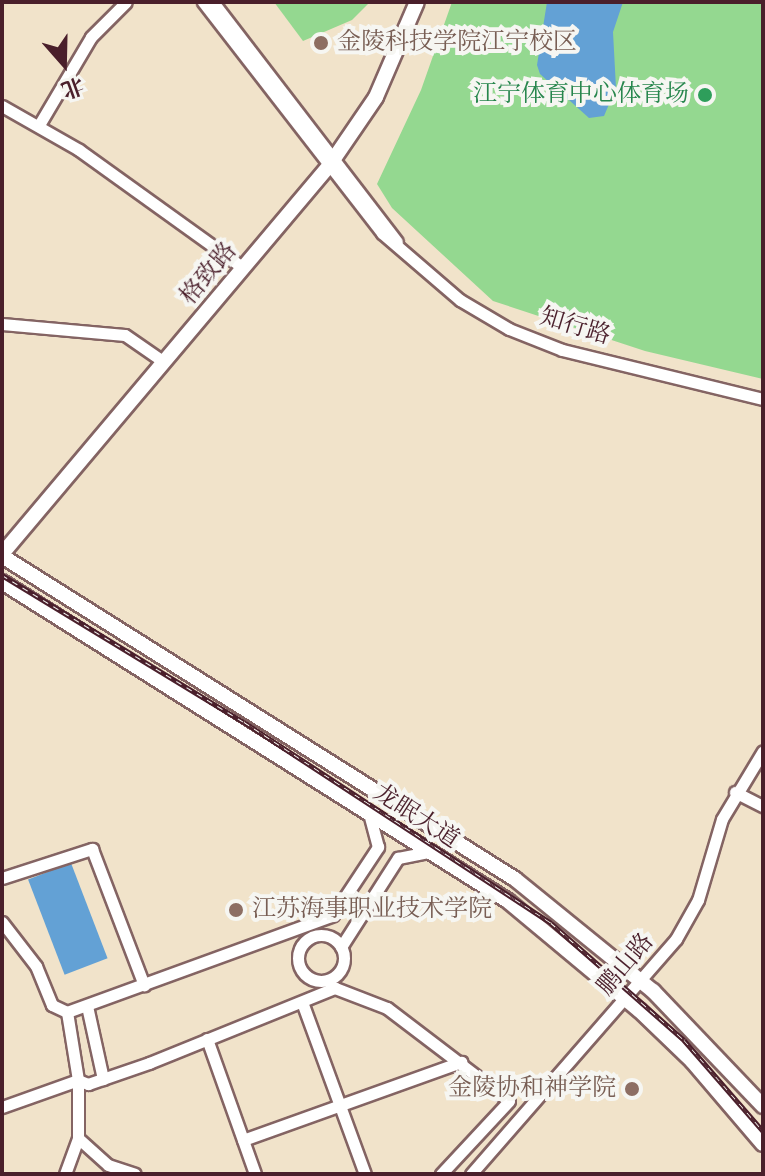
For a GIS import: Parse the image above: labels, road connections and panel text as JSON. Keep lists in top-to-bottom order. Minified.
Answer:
{"streets":{"main road":["格致路","龙眠大道"],"street":["知行路","鹏山路"]},"crossings":[["格致路","知行路"],["格致路","龙眠大道"],["龙眠大道","鹏山路"]],"places":["金陵科技学院江宁校区","江宁体育中心体育场","江苏海事职业技术学院","金陵协和神学院"],"north":"bottom"}
